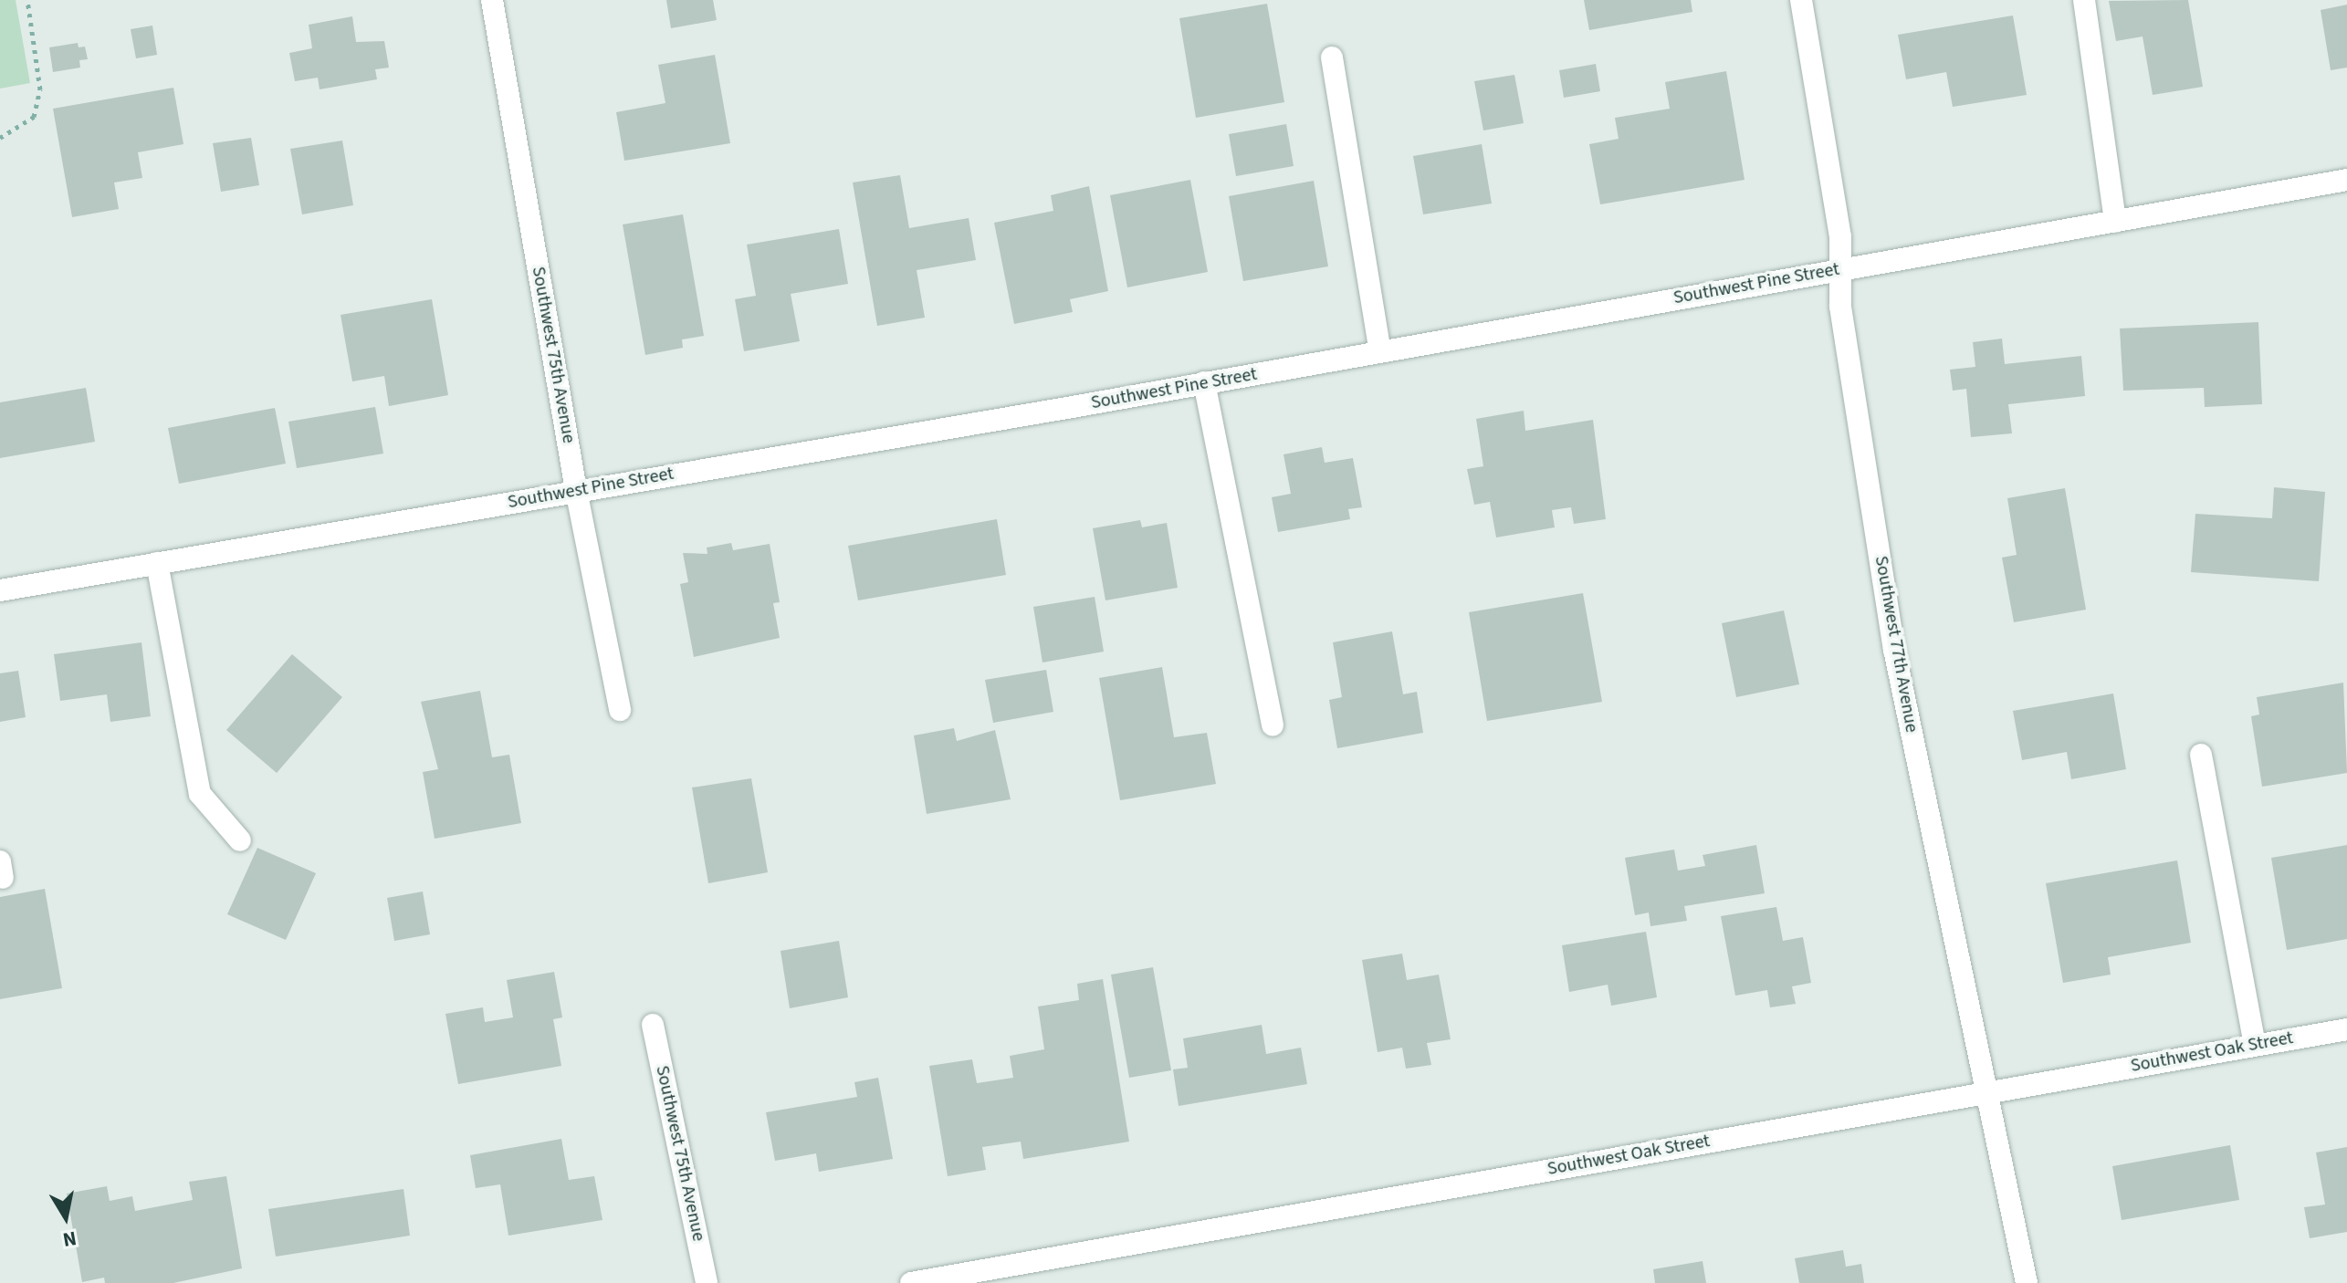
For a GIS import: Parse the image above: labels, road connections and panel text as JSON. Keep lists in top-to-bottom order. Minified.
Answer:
{"streets":{"street":["Southwest Pine Street","Southwest 75th Avenue","Southwest 77th Avenue","Southwest Oak Street"]},"crossings":[["Southwest Pine Street","Southwest 75th Avenue"],["Southwest Pine Street","Southwest 77th Avenue"],["Southwest 77th Avenue","Southwest Oak Street"]],"north":"bottom"}
